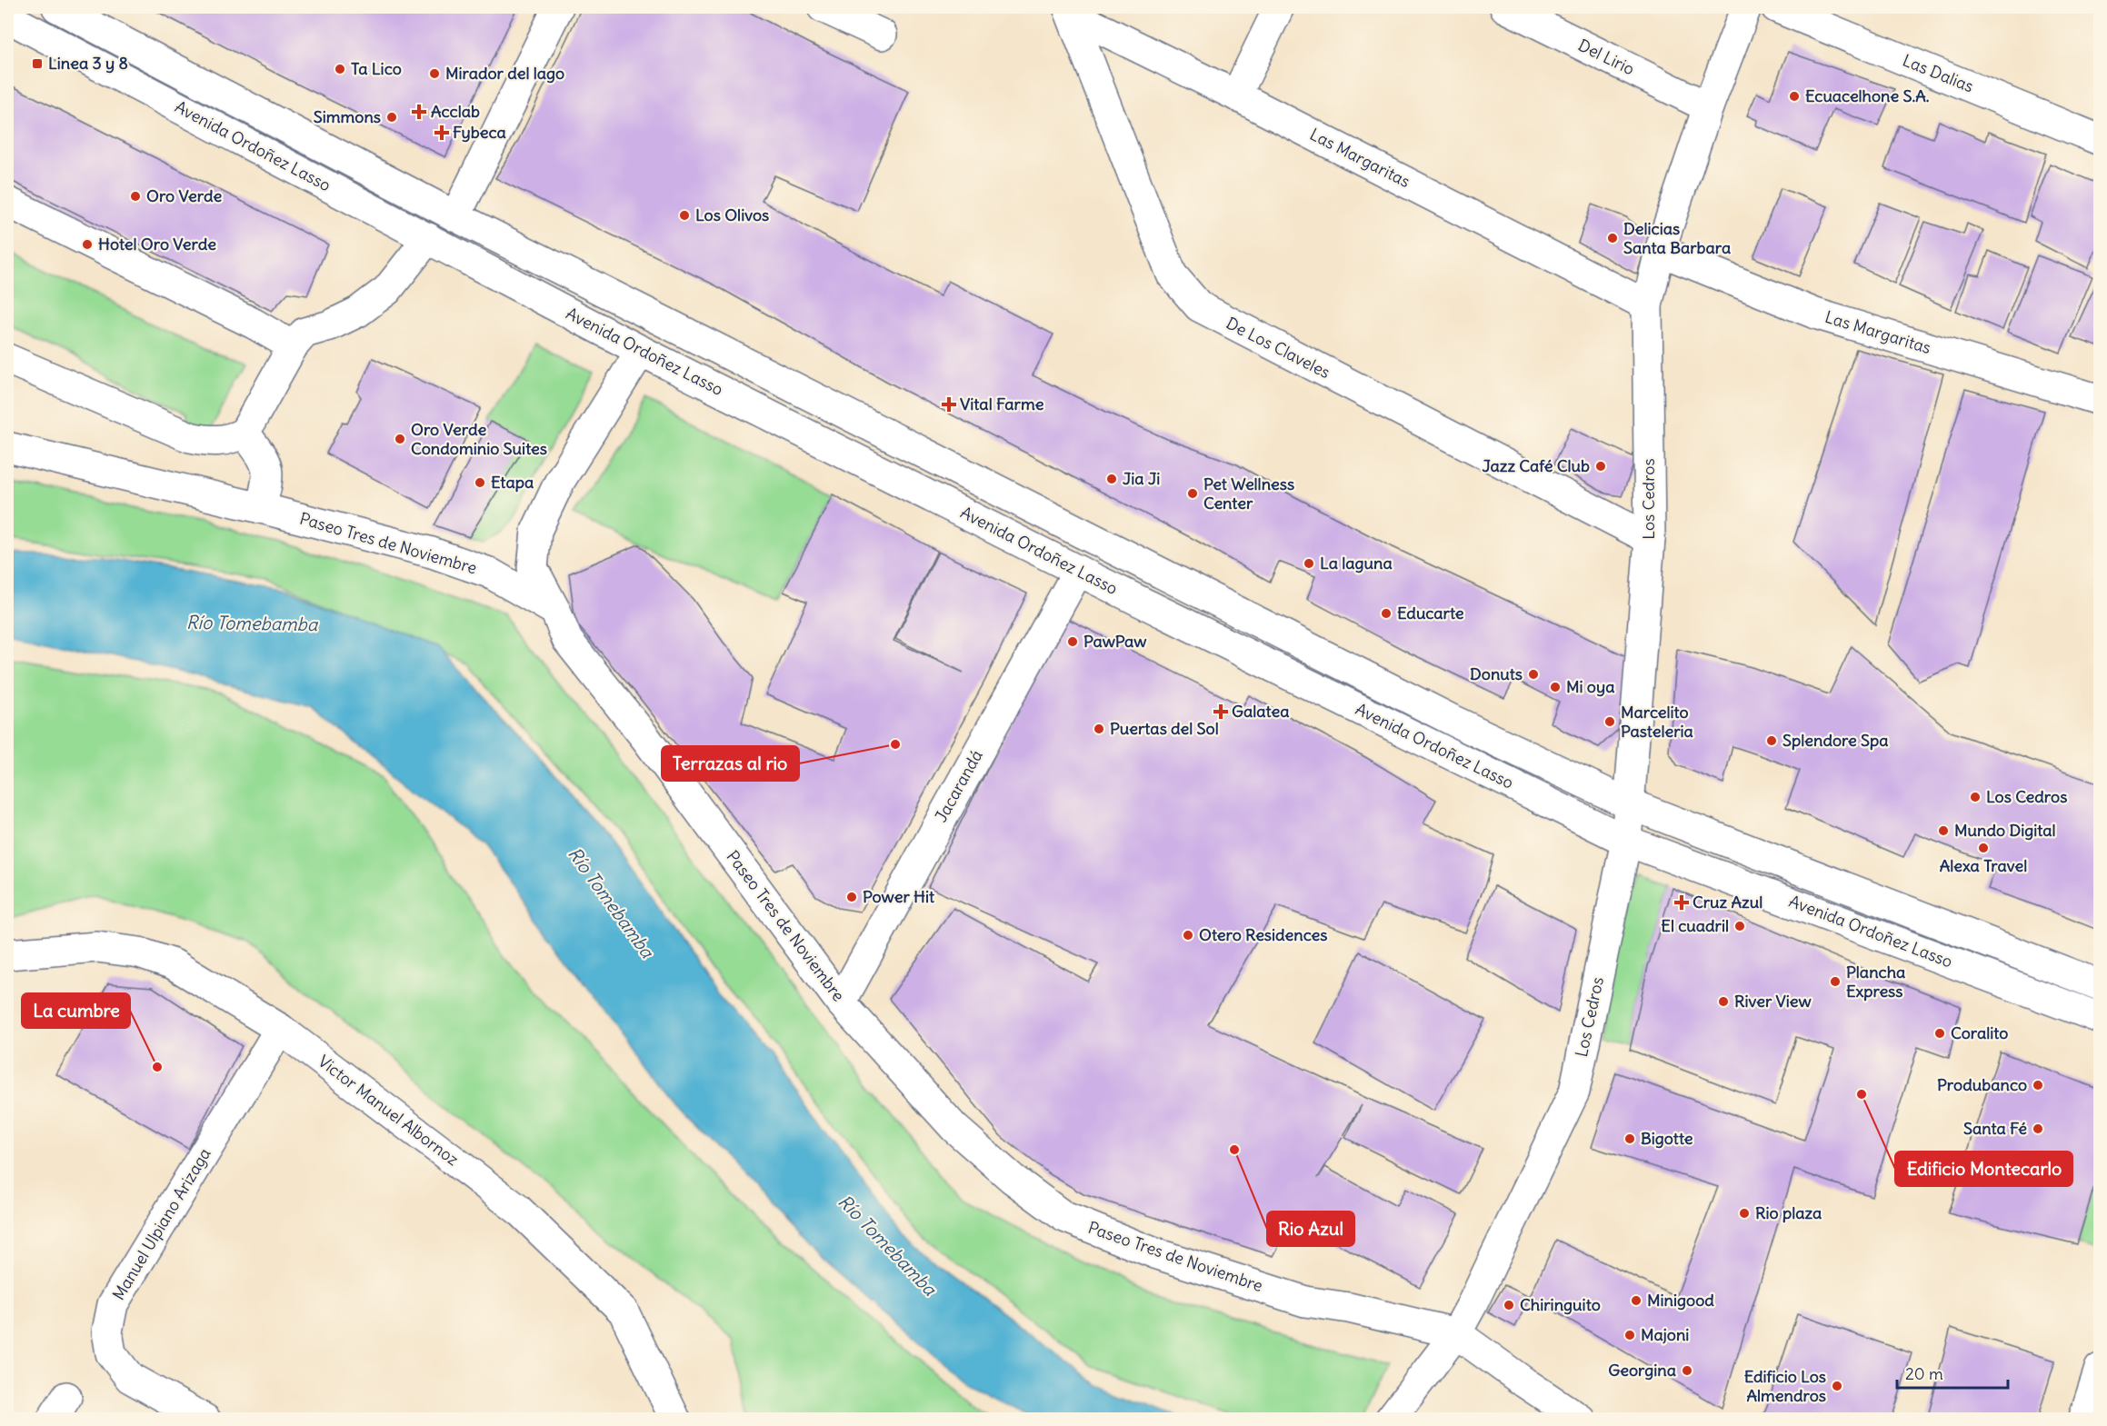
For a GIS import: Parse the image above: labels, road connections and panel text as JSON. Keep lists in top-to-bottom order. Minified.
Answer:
{"streets":{"street":["Del Lirio","Las Dalias","Avenida Ordoñez Lasso","Las Margaritas","De Los Claveles","Los Cedros","Paseo Tres de Noviembre","Jacarandá","Victor Manuel Albornoz","Manuel Ulpiano Arizaga"]},"crossings":[["Del Lirio","Los Cedros"],["Avenida Ordoñez Lasso","Los Cedros"],["Avenida Ordoñez Lasso","Jacarandá"],["Las Margaritas","De Los Claveles"],["Las Margaritas","Los Cedros"],["De Los Claveles","Los Cedros"],["Los Cedros","Paseo Tres de Noviembre"],["Paseo Tres de Noviembre","Jacarandá"],["Victor Manuel Albornoz","Manuel Ulpiano Arizaga"]],"water":["Río Tomebamba"],"places":{"transit":["Linea 3 y 8"],"other":["Ta Lico","Mirador del lago","Ecuacelhone S.A.","Simmons","Oro Verde","Los Olivos","Delicias Santa Barbara","Hotel Oro Verde","Oro Verde Condominio Suites","Jazz Café Club","Jia Ji","Etapa","Pet Wellness Center","La laguna","Educarte","PawPaw","Donuts","Mi oya","Marcelito Pasteleria","Puertas del Sol","Splendore Spa","Terrazas al rio","Los Cedros","Mundo Digital","Alexa Travel","Power Hit","El cuadril","Otero Residences","Plancha Express","River View","Coralito","La cumbre","Produbanco","Edificio Montecarlo","Santa Fé","Bigotte","Rio Azul","Rio plaza","Minigood","Chiringuito","Majoni","Georgina","Edificio Los Almendros"],"health":["Acclab","Fybeca","Vital Farme","Galatea","Cruz Azul"]},"scale_bar":"20 m"}
